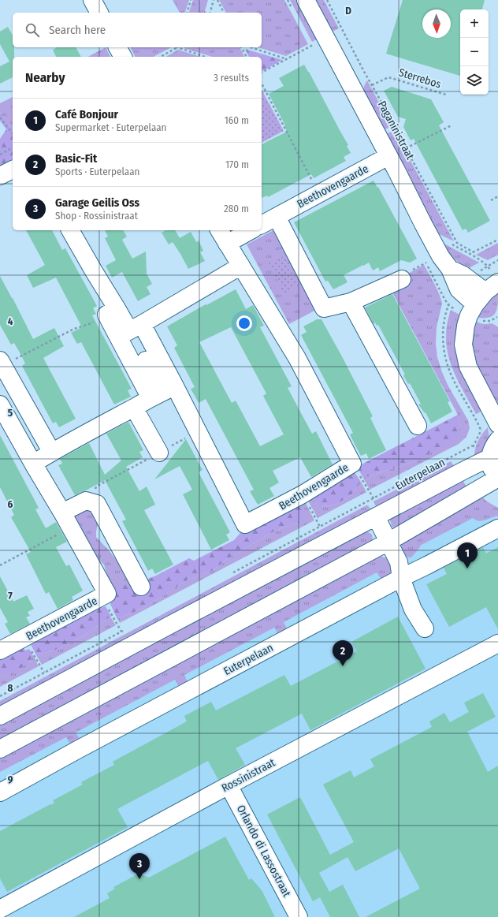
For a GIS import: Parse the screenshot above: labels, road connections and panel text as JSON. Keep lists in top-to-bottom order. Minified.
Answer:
{"streets":{"street":["Paganinistraat","Beethovengaarde","Euterpelaan","Rossinistraat","Orlando di Lassostraat"],"path":["Sterrebos"]},"crossings":[["Sterrebos","Paganinistraat"],["Paganinistraat","Beethovengaarde"],["Rossinistraat","Orlando di Lassostraat"]],"north":"bottom","page":{"map_buttons":["+","−"],"search":"Search here","heading":["Nearby","3 results"],"list":[{"mark":"1","name":"Café Bonjour","note":"Supermarket · Euterpelaan","value":"160 m"},{"mark":"2","name":"Basic-Fit","note":"Sports · Euterpelaan","value":"170 m"},{"mark":"3","name":"Garage Geilis Oss","note":"Shop · Rossinistraat","value":"280 m"}],"pins":["1","2","3"]},"grid":{"columns":["D"],"rows":["4","5","6","7","8","9"]}}
